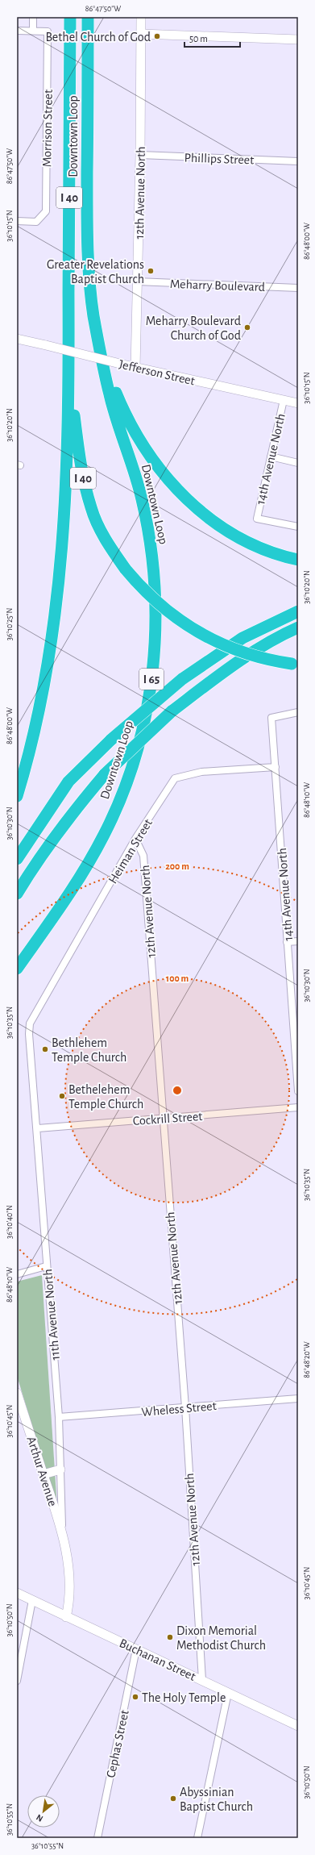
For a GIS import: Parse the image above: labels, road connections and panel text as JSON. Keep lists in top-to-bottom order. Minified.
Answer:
{"streets":{"highway":["Downtown Loop","I 40","I 65"],"street":["Morrison Street","Phillips Street","12th Avenue North","Meharry Boulevard","Jefferson Street","14th Avenue North","Heiman Street","Cockrill Street","11th Avenue North","Wheless Street","Arthur Avenue","Buchanan Street","Cephas Street"]},"crossings":[["Downtown Loop","I 40"],["Phillips Street","12th Avenue North"],["12th Avenue North","Meharry Boulevard"],["12th Avenue North","Jefferson Street"],["12th Avenue North","Heiman Street"],["12th Avenue North","Cockrill Street"],["12th Avenue North","Wheless Street"],["12th Avenue North","Buchanan Street"],["Jefferson Street","14th Avenue North"],["14th Avenue North","Heiman Street"],["Heiman Street","11th Avenue North"],["Cockrill Street","11th Avenue North"],["11th Avenue North","Wheless Street"],["11th Avenue North","Arthur Avenue"],["11th Avenue North","Buchanan Street"],["Buchanan Street","Cephas Street"]],"places":["Bethel Church of God","Greater Revelations Baptist Church","Meharry Boulevard Church of God","Bethlehem Temple Church","Bethelehem Temple Church","Dixon Memorial Methodist Church","The Holy Temple","Abyssinian Baptist Church"],"scale_bar":"50 m","north":"bottom left","coordinates":["86°47'50\"W","36°10'15\"N","86°48'00\"W","36°10'20\"N","36°10'25\"N","86°48'10\"W","36°10'30\"N","36°10'35\"N","36°10'40\"N","86°48'20\"W","36°10'45\"N","36°10'50\"N","36°10'55\"N"],"rings":["200 m","100 m"]}
